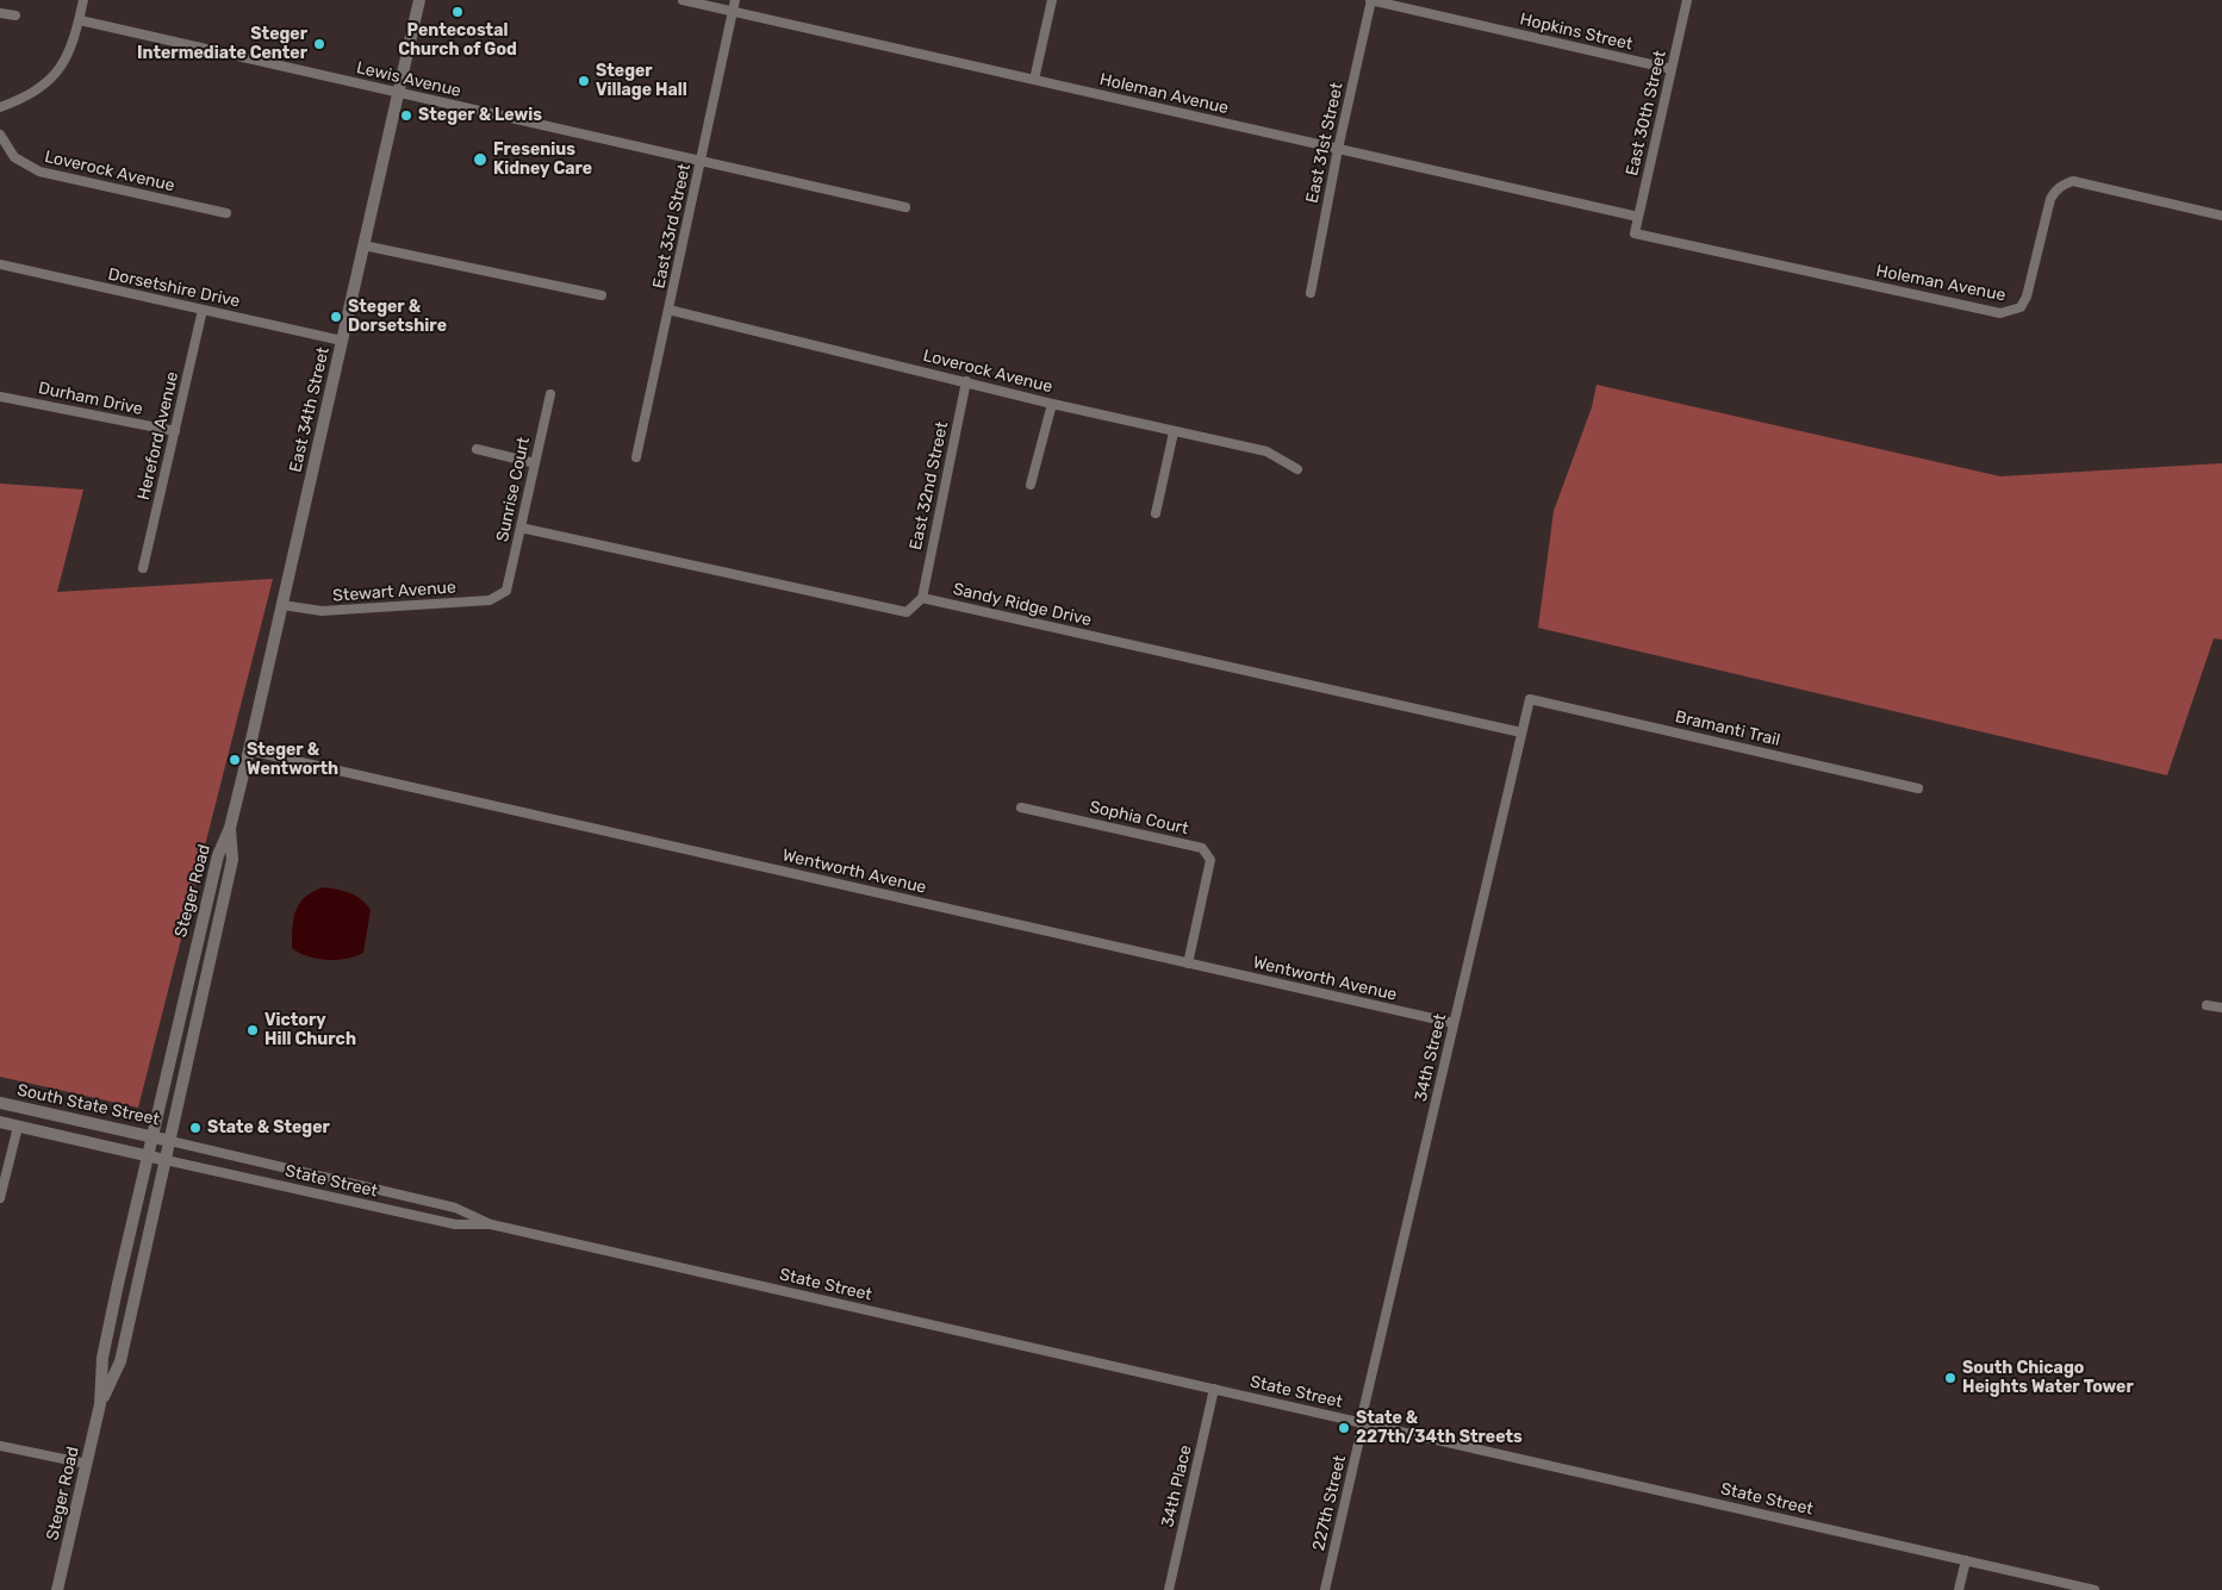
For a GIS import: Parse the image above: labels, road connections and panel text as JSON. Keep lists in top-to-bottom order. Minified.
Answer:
{"streets":{"street":["Hopkins Street","Lewis Avenue","Holeman Avenue","East 30th Street","East 31st Street","Loverock Avenue","East 33rd Street","Dorsetshire Drive","Durham Drive","East 34th Street","Hereford Avenue","East 32nd Street","Sunrise Court","Stewart Avenue","Sandy Ridge Drive","Bramanti Trail","Sophia Court","Wentworth Avenue","Steger Road","34th Street","South State Street","State Street","34th Place","227th Street"]},"crossings":[["Hopkins Street","East 30th Street"],["Hopkins Street","East 31st Street"],["Lewis Avenue","East 33rd Street"],["Lewis Avenue","East 34th Street"],["Holeman Avenue","East 30th Street"],["Holeman Avenue","East 31st Street"],["Holeman Avenue","East 33rd Street"],["Loverock Avenue","East 33rd Street"],["Loverock Avenue","East 32nd Street"],["Dorsetshire Drive","East 34th Street"],["Dorsetshire Drive","Hereford Avenue"],["Durham Drive","Hereford Avenue"],["East 34th Street","Stewart Avenue"],["East 34th Street","Wentworth Avenue"],["East 34th Street","Steger Road"],["East 32nd Street","Sandy Ridge Drive"],["Sunrise Court","Stewart Avenue"],["Sandy Ridge Drive","34th Street"],["Bramanti Trail","34th Street"],["Sophia Court","Wentworth Avenue"],["Wentworth Avenue","34th Street"],["Steger Road","South State Street"],["Steger Road","State Street"],["34th Street","State Street"],["34th Street","227th Street"],["South State Street","State Street"],["State Street","34th Place"],["State Street","227th Street"]],"places":["Pentecostal Church of God","Steger Intermediate Center","Steger Village Hall","Steger & Lewis","Fresenius Kidney Care","Steger & Dorsetshire","Steger & Wentworth","Victory Hill Church","State & Steger","South Chicago Heights Water Tower","State & 227th/34th Streets"]}
